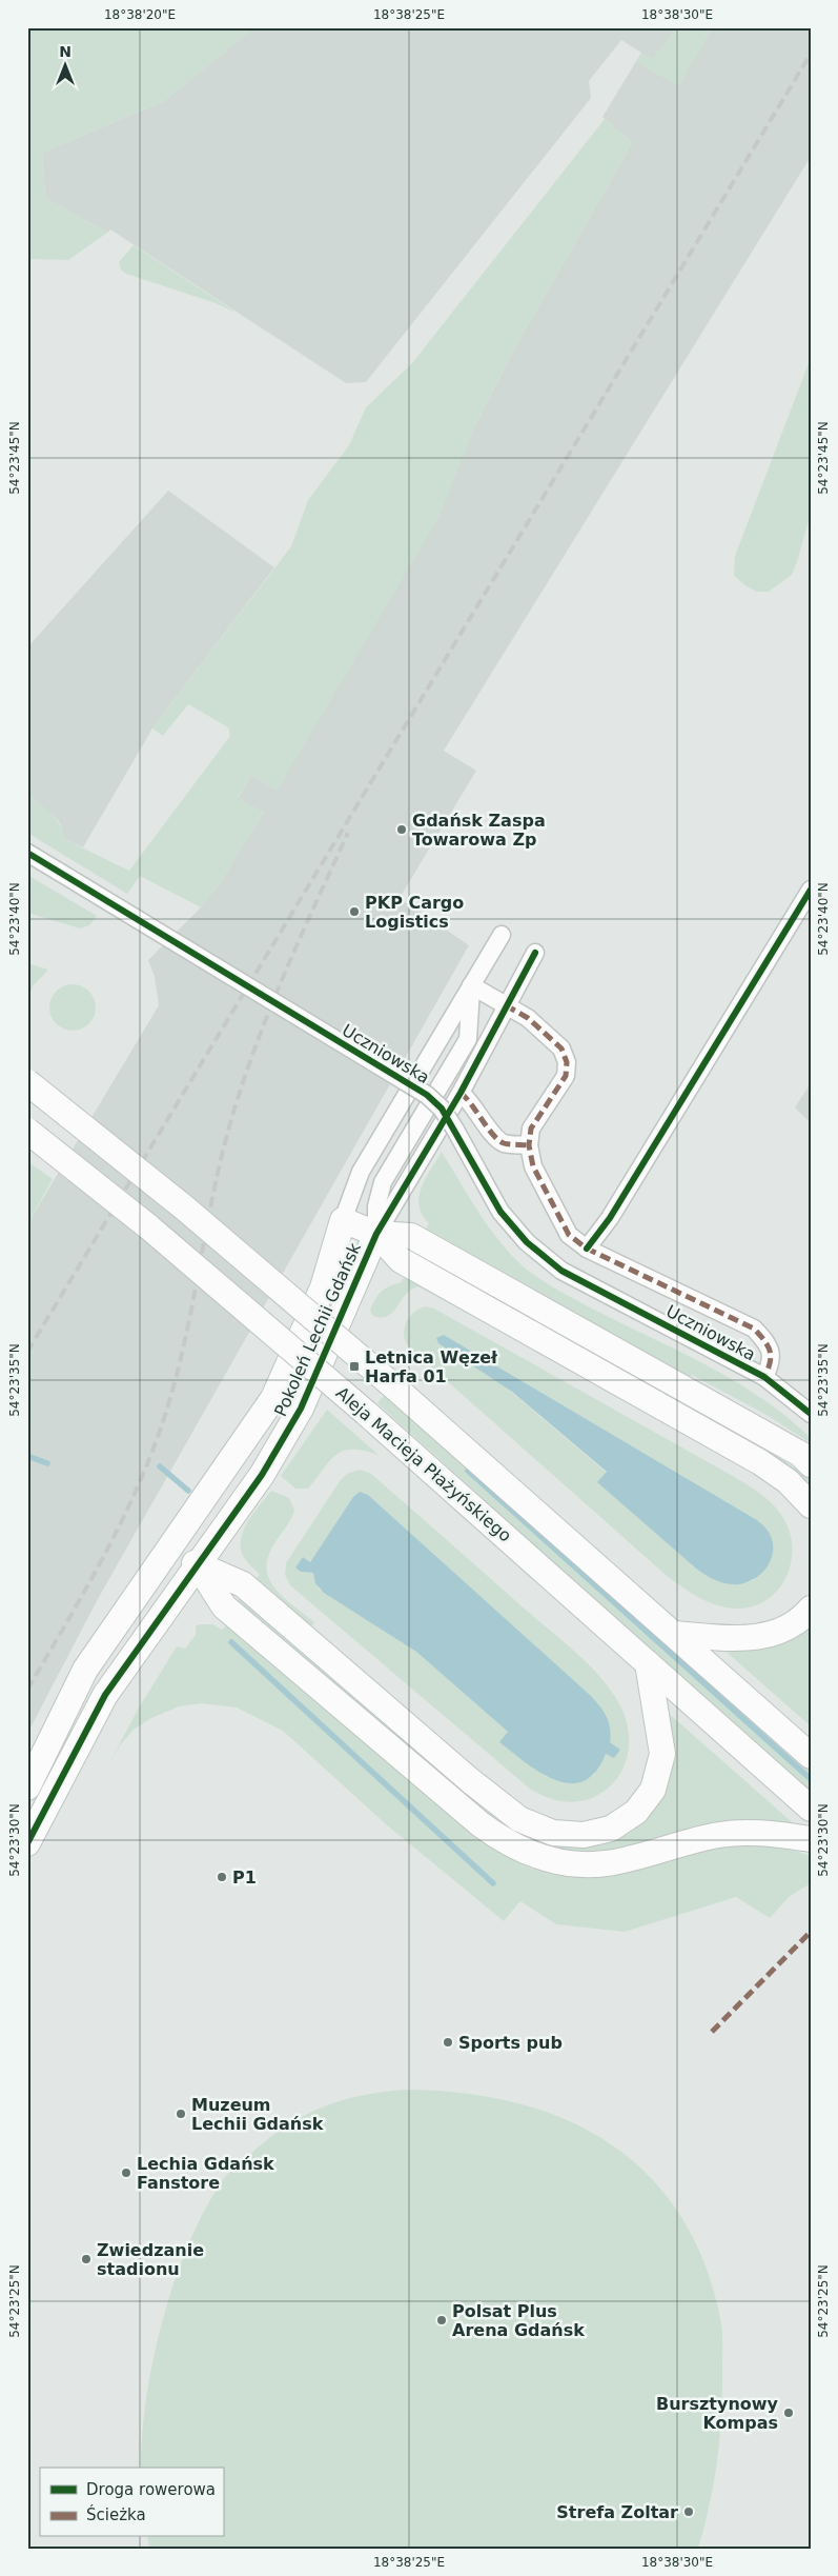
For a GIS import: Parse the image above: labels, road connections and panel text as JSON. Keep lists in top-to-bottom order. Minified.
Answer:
{"streets":{"main road":["Pokoleń Lechii Gdańsk","Aleja Macieja Płażyńskiego"],"street":["Uczniowska"]},"places":{"other":["Gdańsk Zaspa Towarowa Zp","PKP Cargo Logistics","P1","Sports pub","Muzeum Lechii Gdańsk","Lechia Gdańsk Fanstore","Zwiedzanie stadionu","Polsat Plus Arena Gdańsk","Bursztynowy Kompas","Strefa Zoltar"],"transit":["Letnica Węzeł Harfa 01"]},"legend":["Droga rowerowa","Ścieżka"],"north":"top","coordinates":["18°38'20\"E","18°38'25\"E","18°38'30\"E","54°23'45\"N","54°23'40\"N","54°23'35\"N","54°23'30\"N","54°23'25\"N"]}
